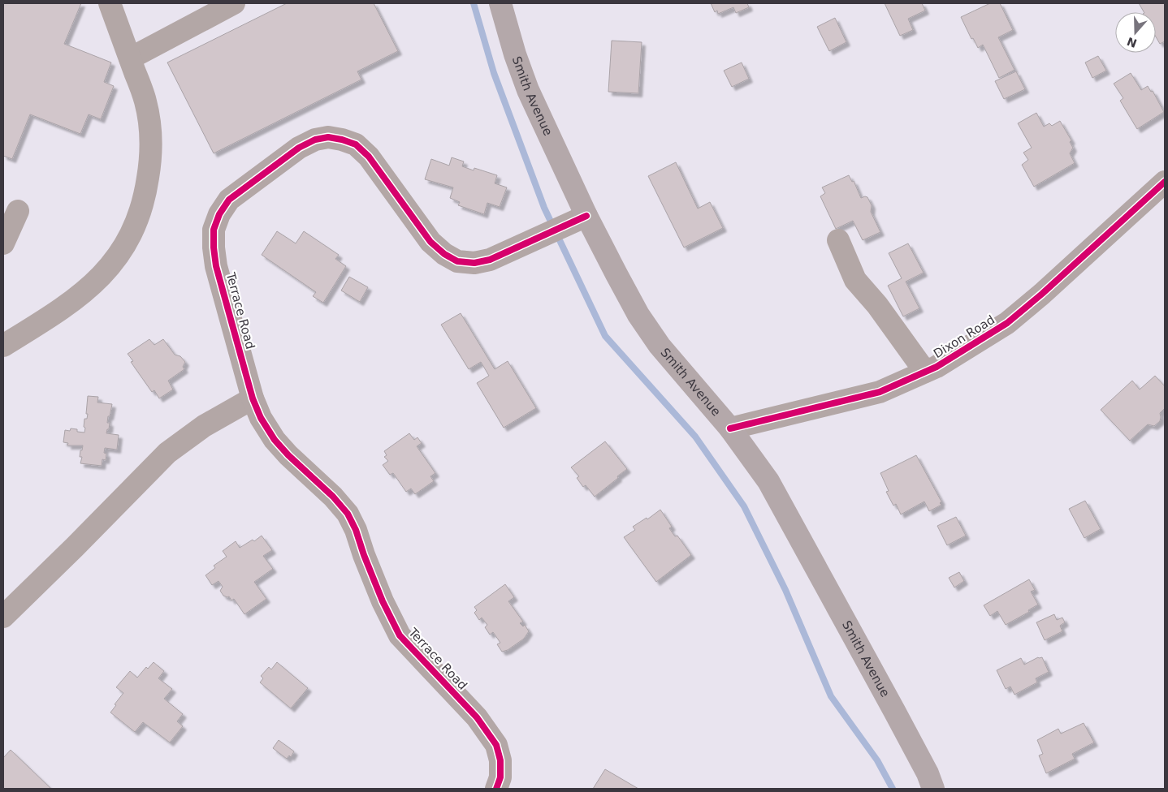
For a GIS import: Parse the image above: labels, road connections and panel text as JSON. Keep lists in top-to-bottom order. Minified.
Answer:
{"streets":{"main road":["Smith Avenue"],"street":["Terrace Road","Dixon Road"]},"crossings":[["Smith Avenue","Terrace Road"],["Smith Avenue","Dixon Road"]],"north":"bottom"}
